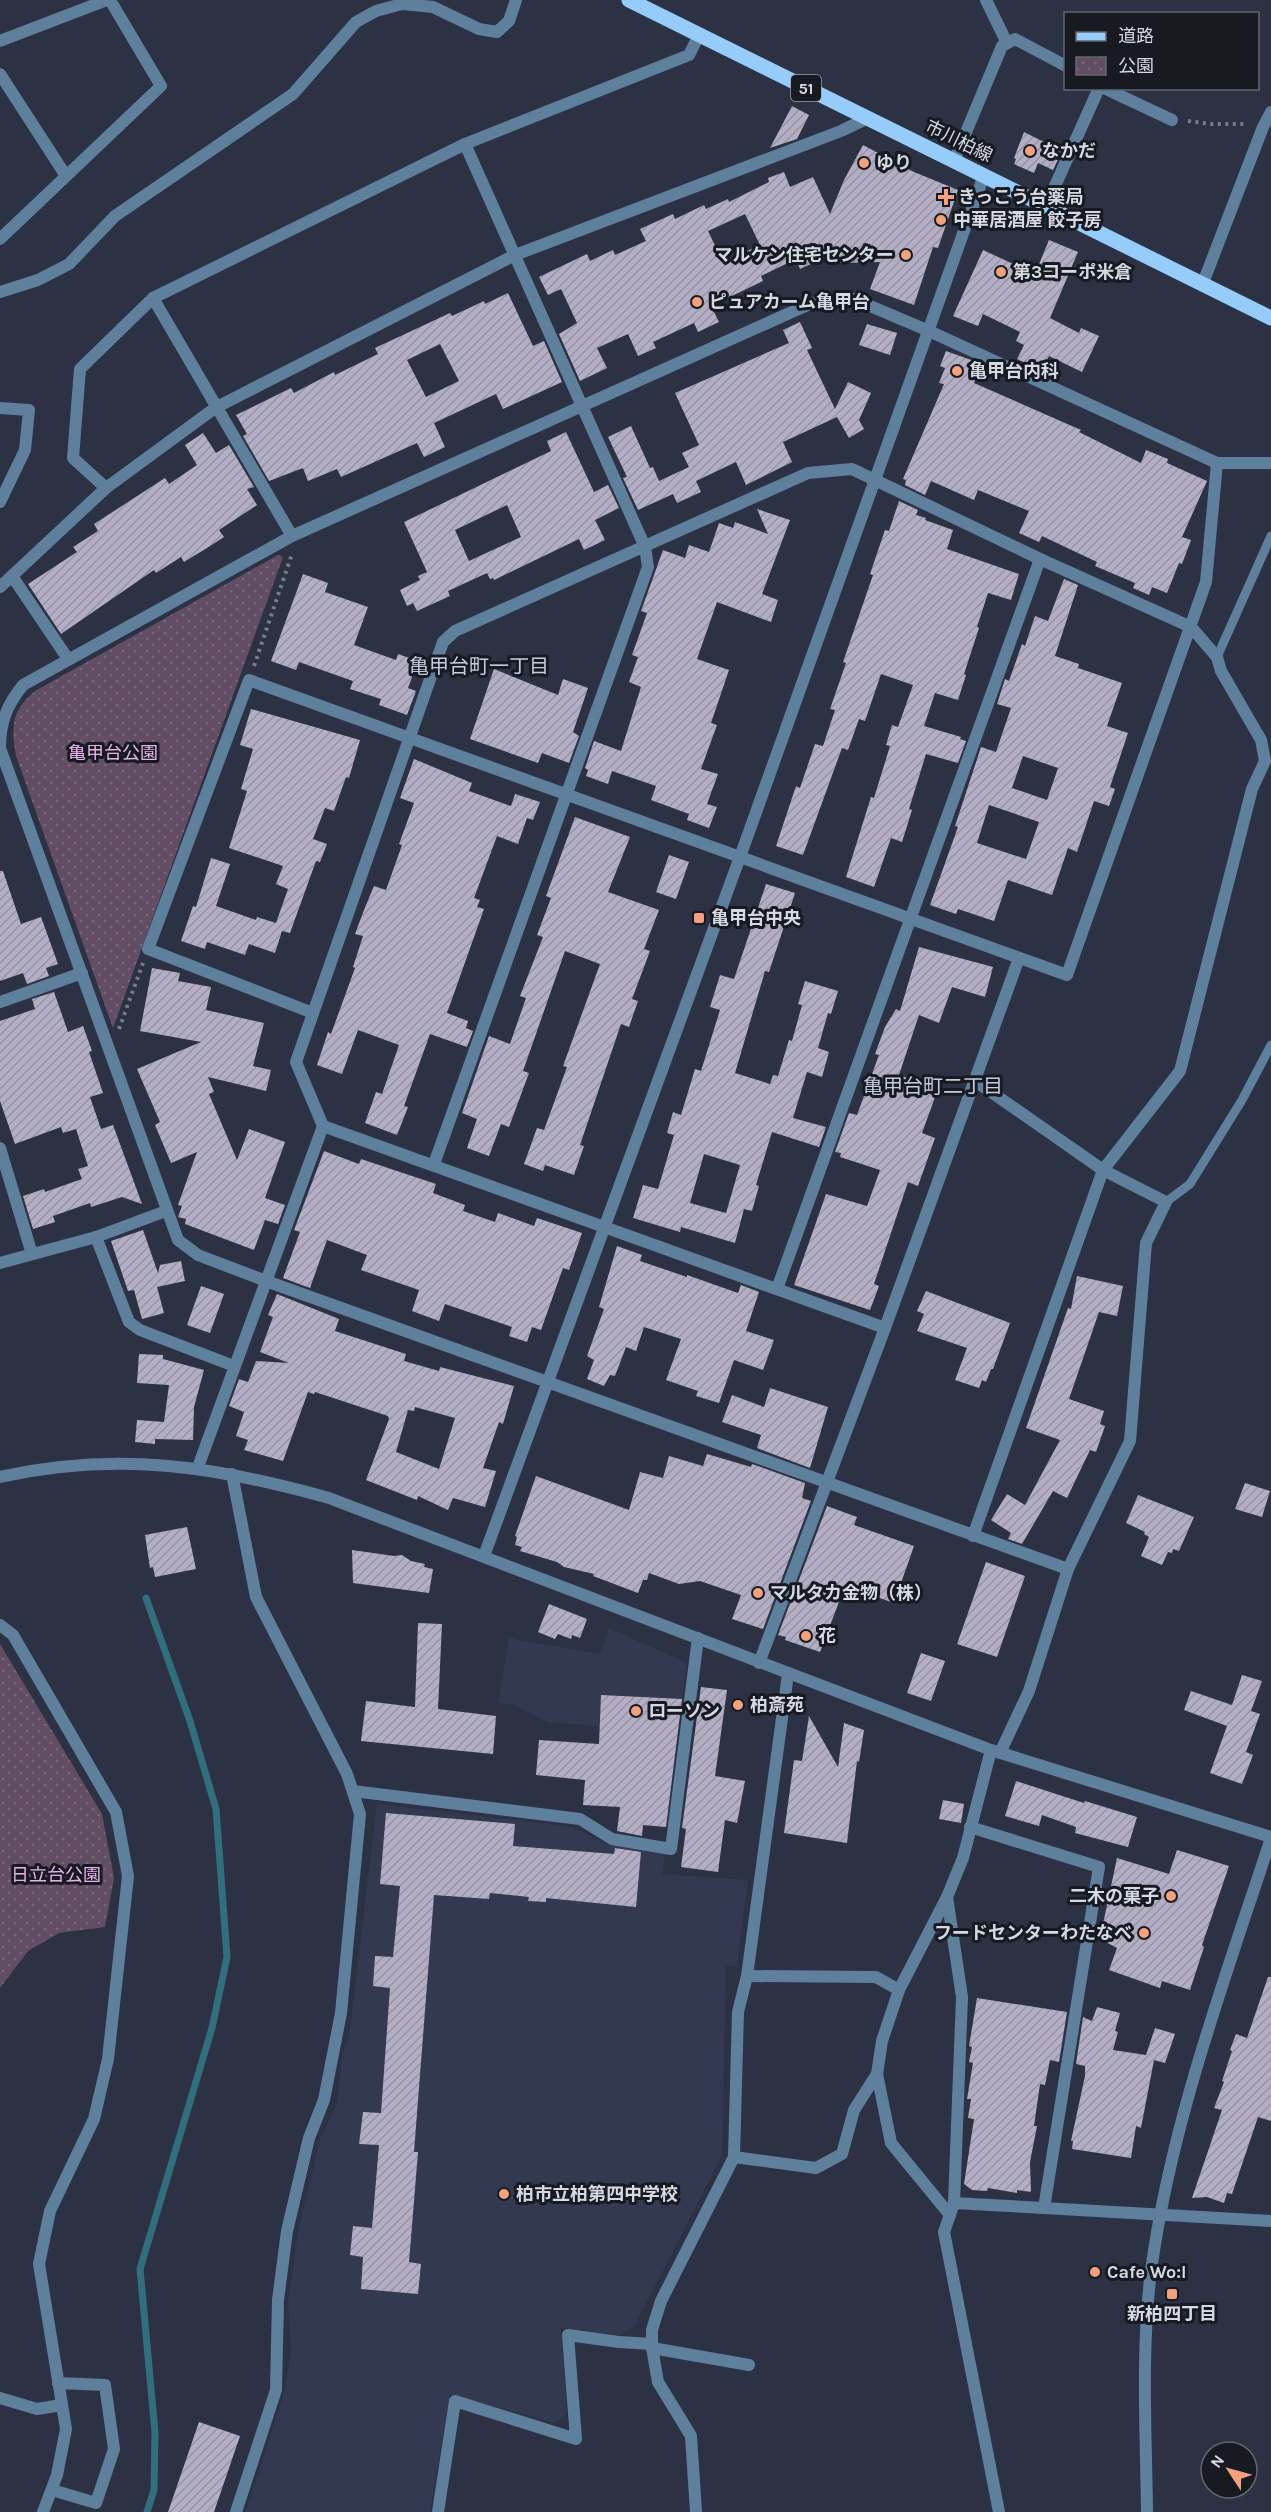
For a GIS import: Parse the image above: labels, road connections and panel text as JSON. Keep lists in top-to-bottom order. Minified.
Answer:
{"streets":{"main road":["51","市川柏線"]},"districts":["亀甲台町一丁目","亀甲台町二丁目"],"parks":["亀甲台公園","日立台公園"],"places":{"other":["なかだ","ゆり","中華居酒屋 餃子房","マルケン住宅センター","第3コーポ米倉","ピュアカーム亀甲台","亀甲台内科","マルタカ金物（株）","花","柏斎苑","ローソン","二木の菓子","フードセンターわたなべ","柏市立柏第四中学校","Cafe Wo:l"],"health":["きっこう台薬局"],"transit":["亀甲台中央","新柏四丁目"]},"legend":["道路","公園"],"north":"top left"}
